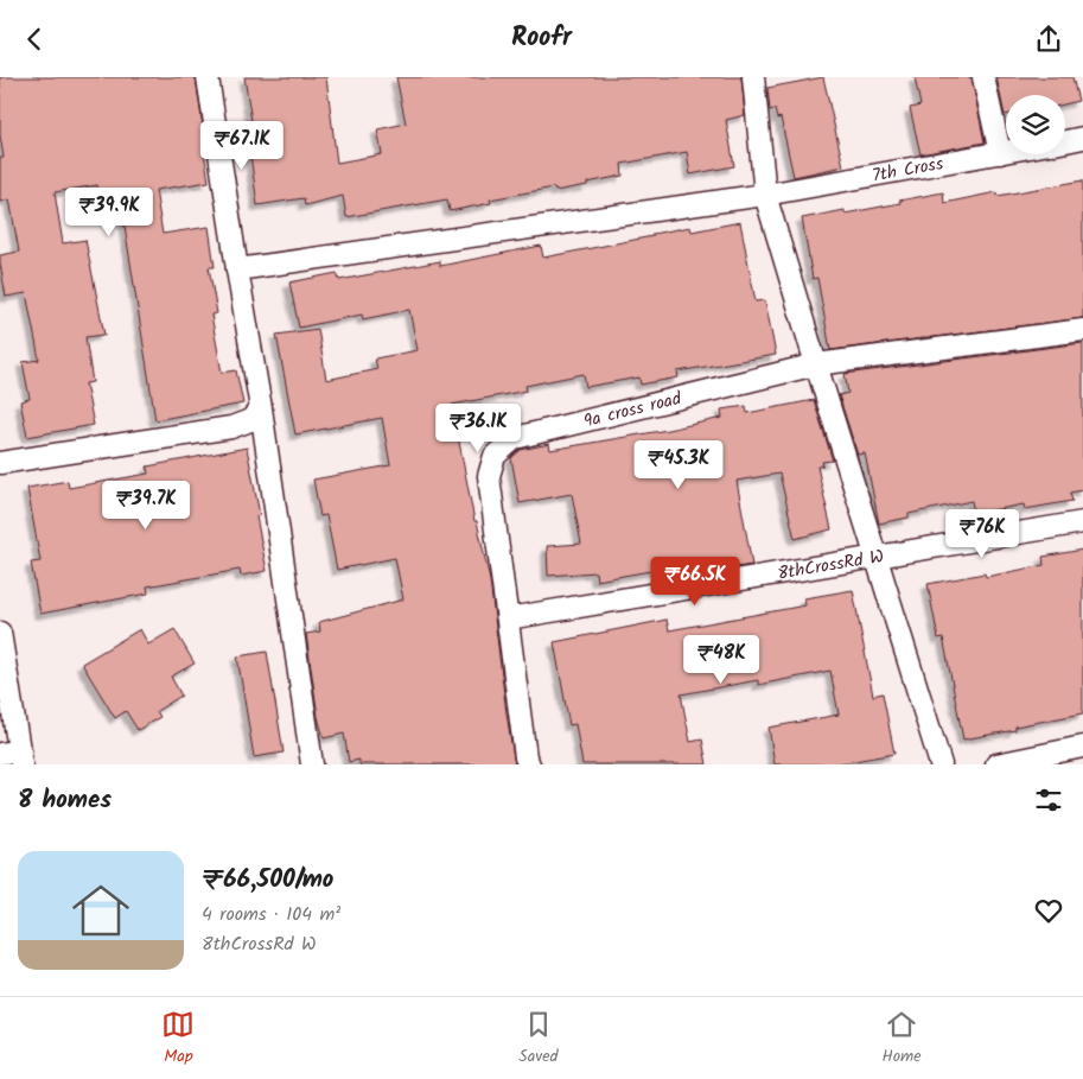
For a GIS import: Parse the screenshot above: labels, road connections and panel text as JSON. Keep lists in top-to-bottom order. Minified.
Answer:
{"streets":{"street":["7th Cross","9a cross road","8thCrossRd W"]},"crossings":[["9a cross road","8thCrossRd W"]],"page":{"header":"Roofr","price":["₹67.1K","₹39.9K","₹36.1K","₹45.3K","₹39.7K","₹76K","₹66.5K","₹48K"],"heading":"8 homes","list":[{"name":"₹66,500/mo","note":"4 rooms · 104 m² · 8thCrossRd W"}],"tabs":["Map","Saved","Home"]}}
